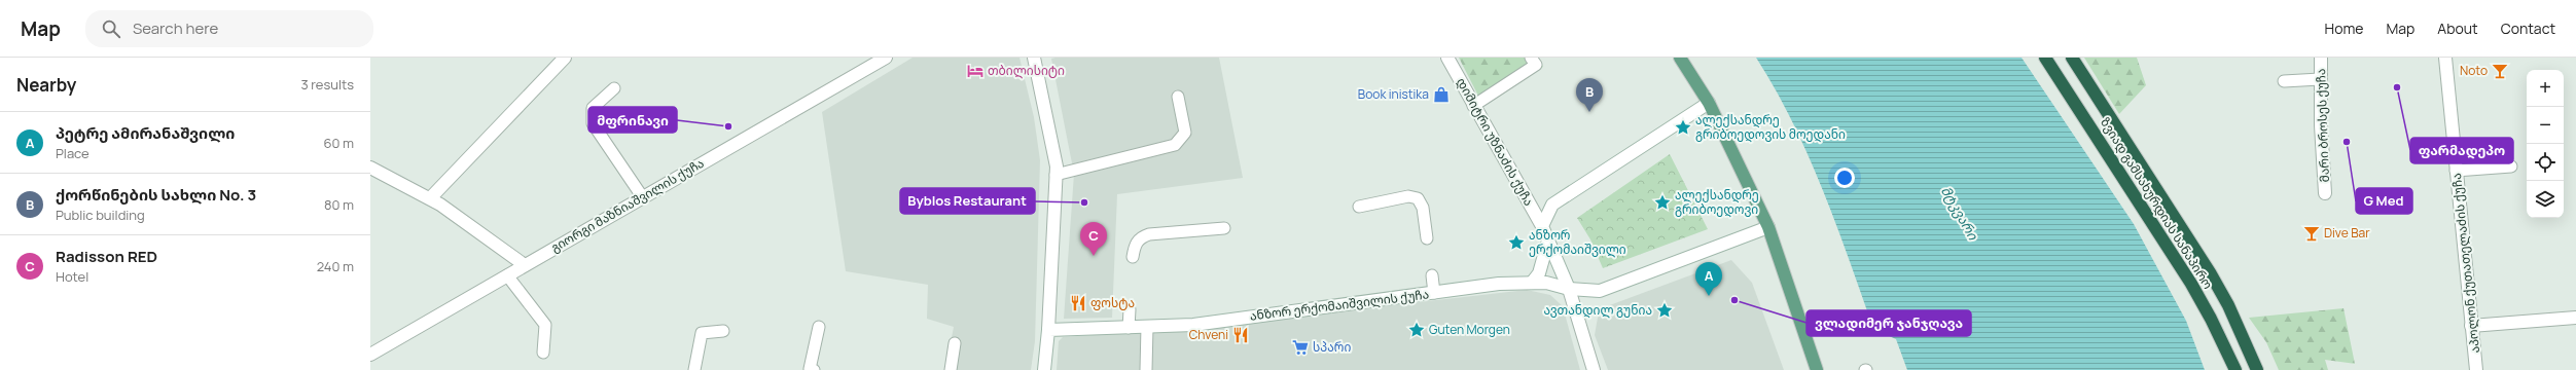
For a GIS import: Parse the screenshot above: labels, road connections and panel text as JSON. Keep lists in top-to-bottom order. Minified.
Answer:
{"streets":{"highway":["ზვიად გამსახურდიას სანაპირო"],"street":["მარი ბროსეს ქუჩა","დიმიტრი უზნაძის ქუჩა","გიორგი მაზნიაშვილის ქუჩა","აპოლონ ქუთათელაძის ქუჩა","ანზორ ერქომაიშვილის ქუჩა"]},"crossings":[["დიმიტრი უზნაძის ქუჩა","ანზორ ერქომაიშვილის ქუჩა"]],"water":["მტკვარი"],"places":{"hotel":["თბილისიტი"],"bar":["Noto","Dive Bar"],"other":["ფარმადეპო","მფრინავი","G Med","Byblos Restaurant","ვლადიმერ ჯანჯღავა"],"shop":["Book inistika"],"place":["ალექსანდრე გრიბოედოვის მოედანი","ალექსანდრე გრიბოედოვი","ანზორ ერქომაიშვილი","ავთანდილ გუნია","Guten Morgen"],"restaurant":["ფოსტა","Chveni"],"supermarket":["სპარი"]},"page":{"header":"Map","search":"Search here","nav":["Home","Map","About","Contact"],"heading":["Nearby","3 results"],"map_buttons":["+","−"],"pins":["B","C","A"],"list":[{"mark":"A","name":"პეტრე ამირანაშვილი","note":"Place","value":"60 m"},{"mark":"B","name":"ქორწინების სახლი No. 3","note":"Public building","value":"80 m"},{"mark":"C","name":"Radisson RED","note":"Hotel","value":"240 m"}]}}
